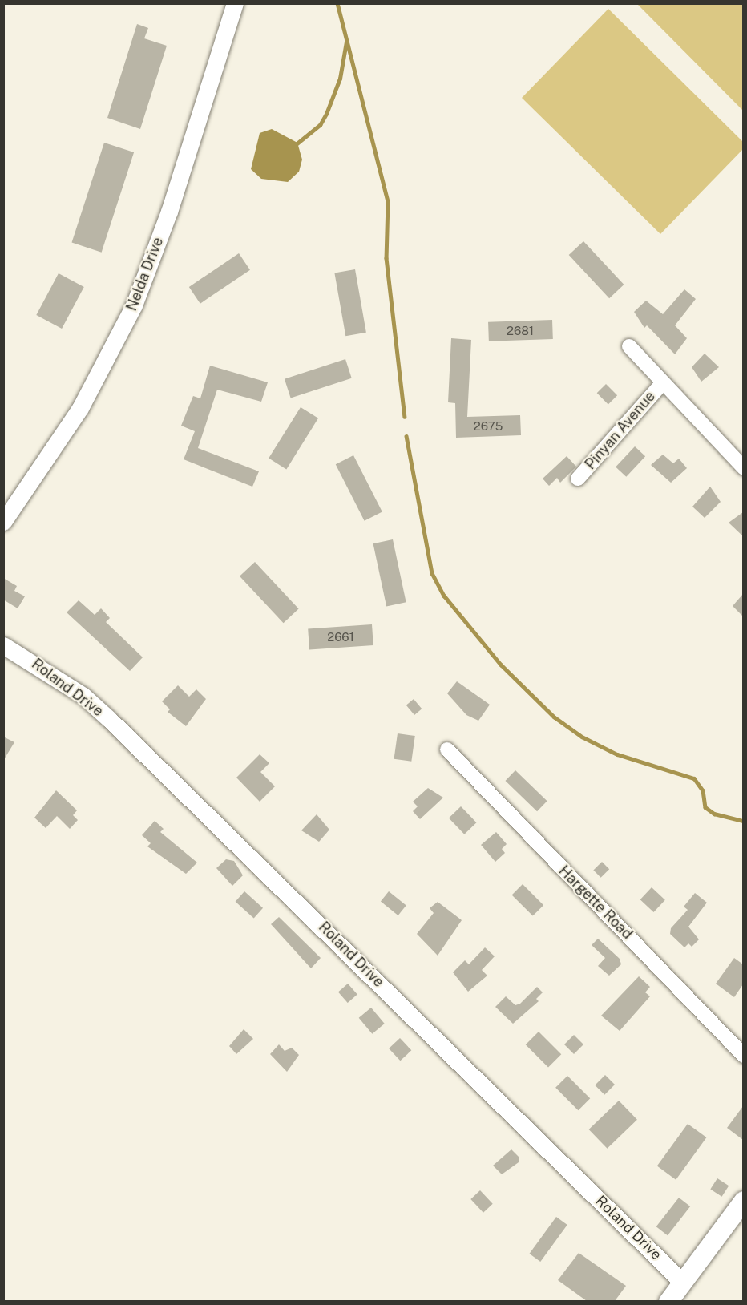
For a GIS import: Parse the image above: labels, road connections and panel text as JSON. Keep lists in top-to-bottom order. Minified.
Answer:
{"streets":{"street":["Nelda Drive","Pinyan Avenue","Roland Drive","Hargette Road"]},"house_numbers":["2681","2675","2661"]}
